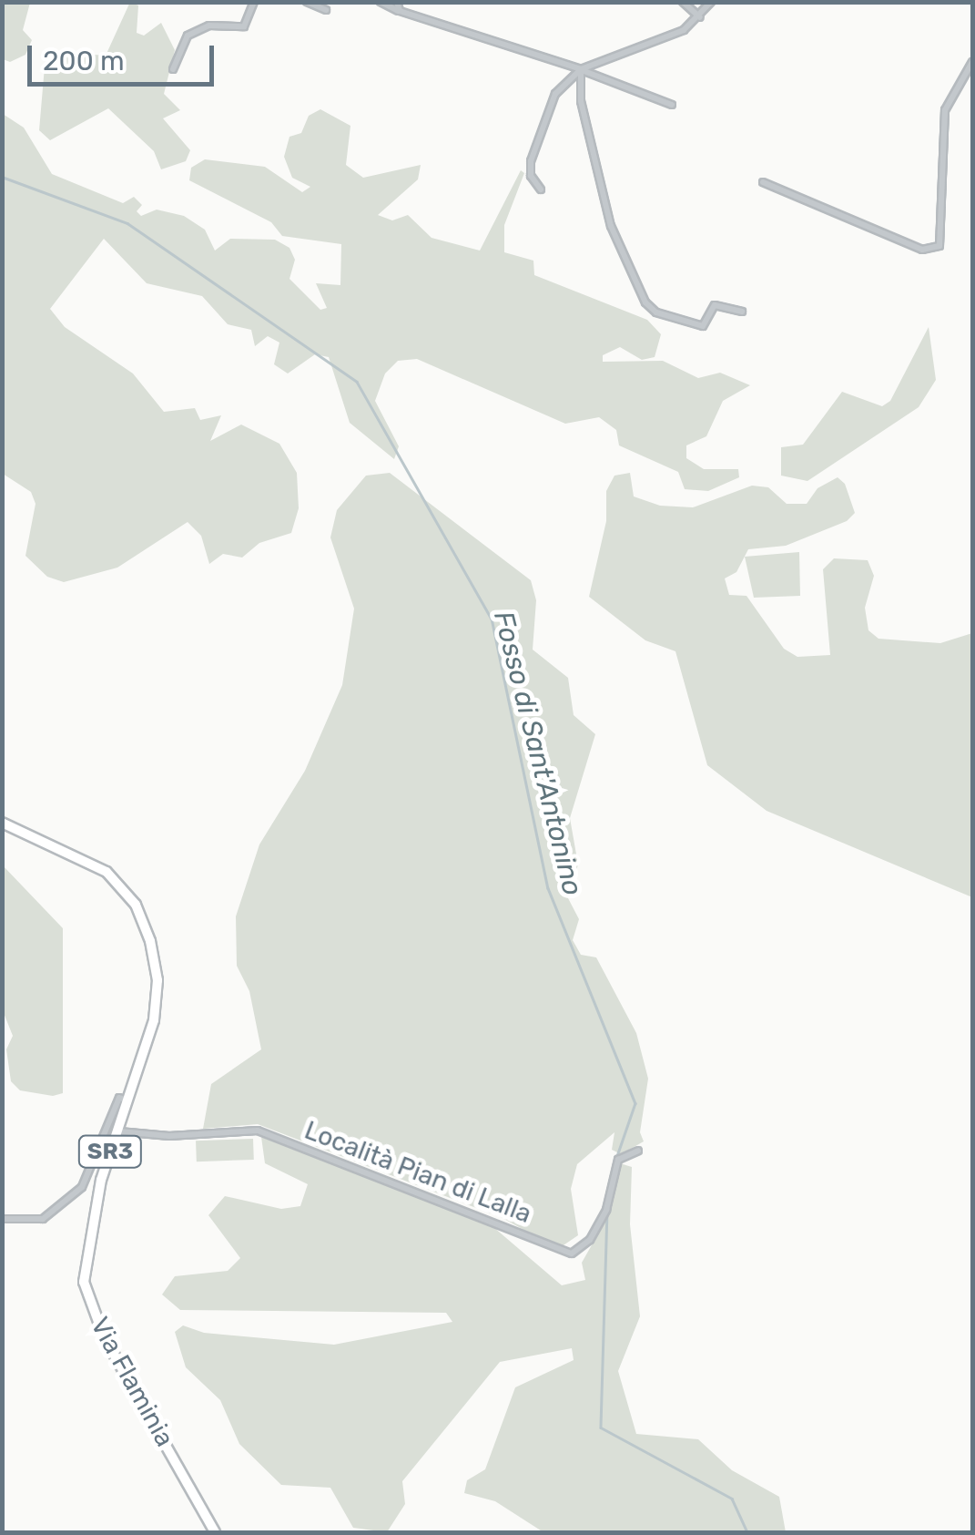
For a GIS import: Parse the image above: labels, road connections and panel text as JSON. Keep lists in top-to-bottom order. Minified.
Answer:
{"streets":{"main road":["SR3","Via Flaminia"],"street":["Località Pian di Lalla"]},"crossings":[["Località Pian di Lalla","Via Flaminia"]],"water":["Fosso di Sant'Antonino"],"scale_bar":"200 m"}
